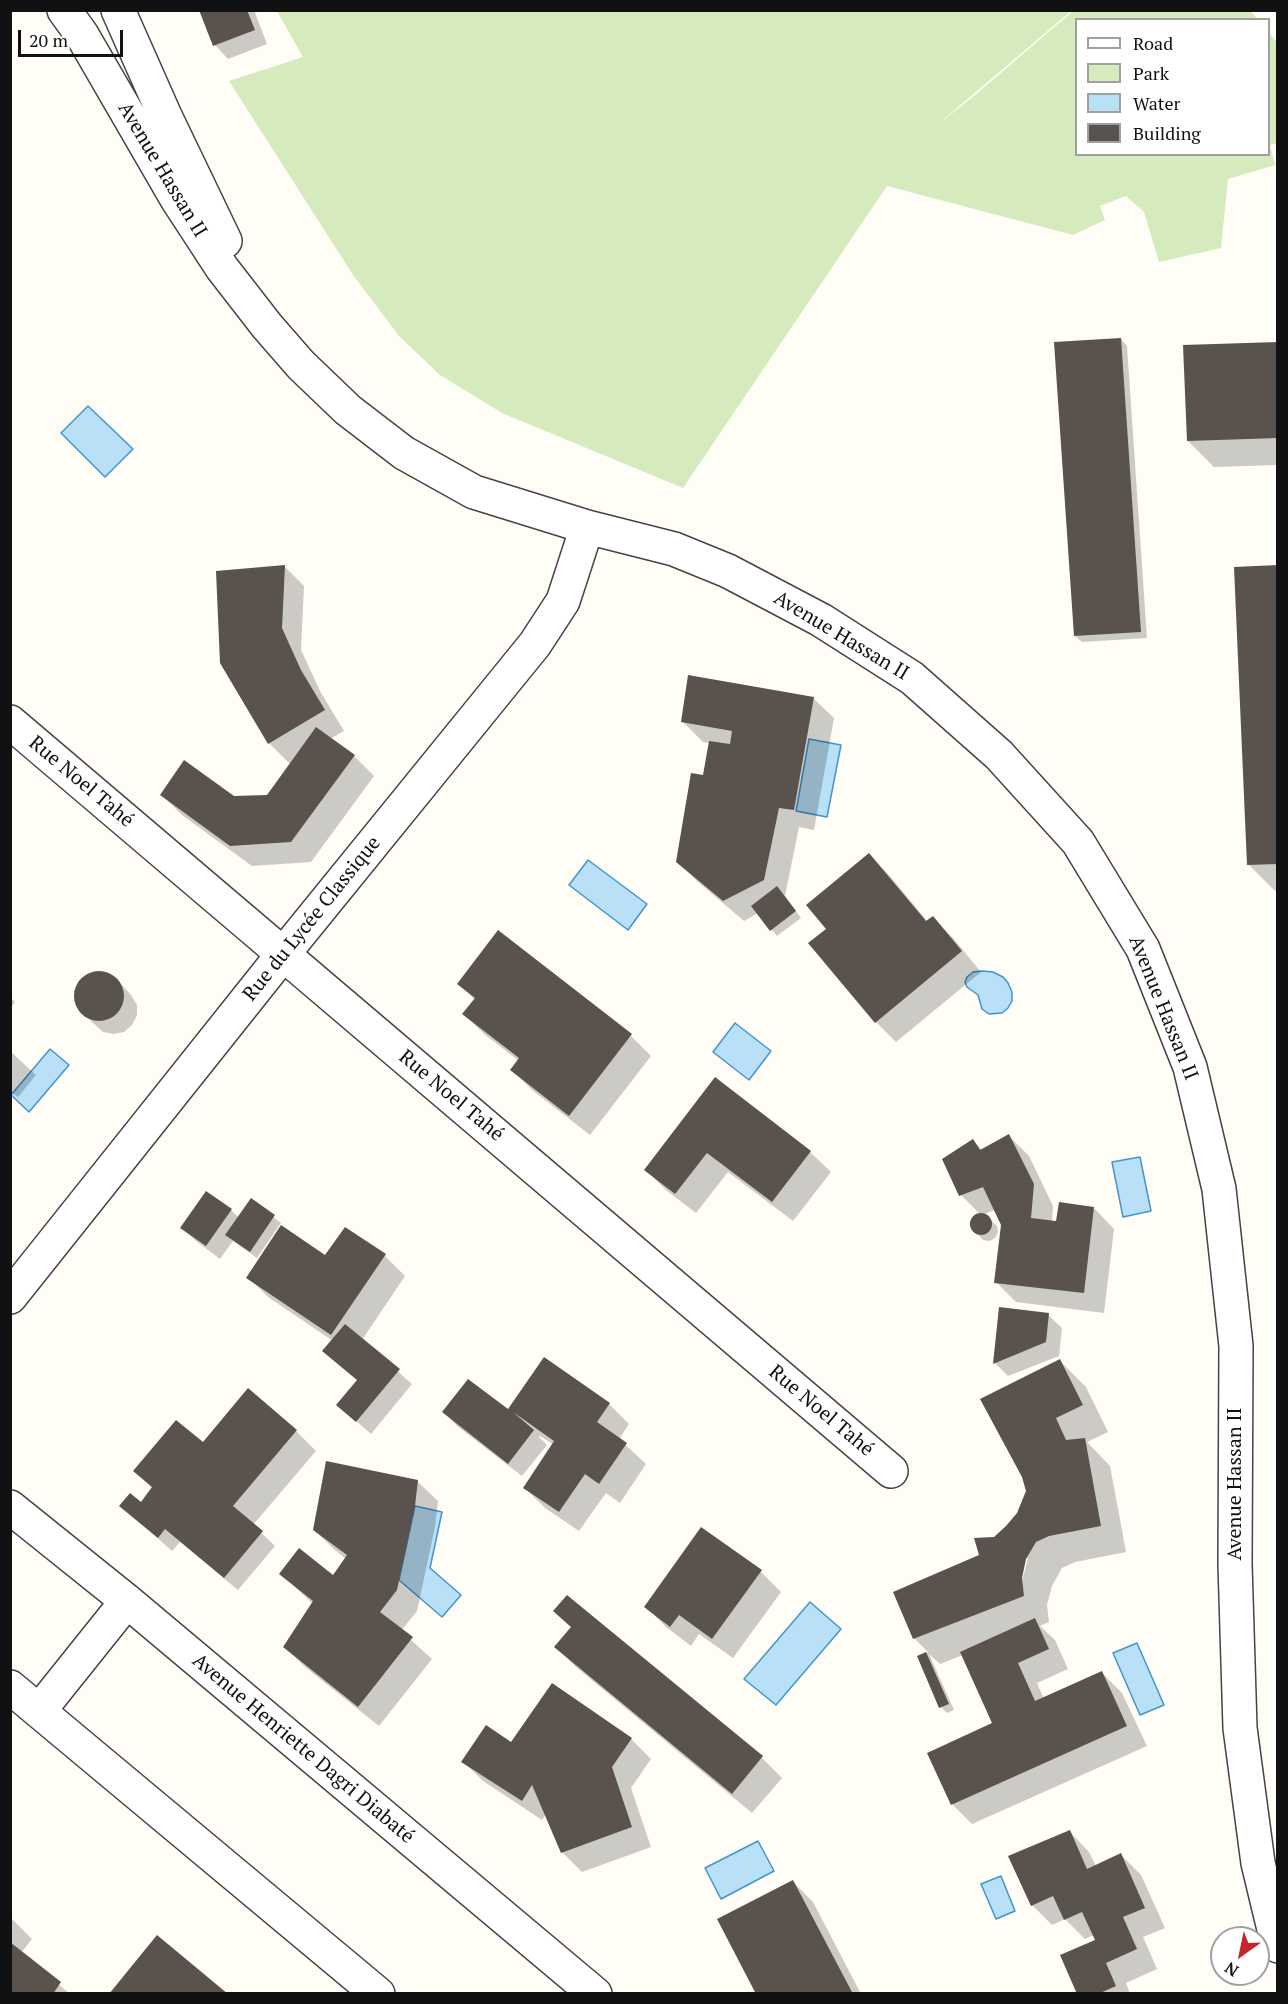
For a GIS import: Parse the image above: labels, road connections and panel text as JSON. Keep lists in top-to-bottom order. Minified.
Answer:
{"streets":{"street":["Avenue Hassan II","Rue Noel Tahé","Rue du Lycée Classique","Avenue Henriette Dagri Diabaté"]},"crossings":[["Avenue Hassan II","Rue du Lycée Classique"],["Rue Noel Tahé","Rue du Lycée Classique"]],"legend":["Road","Park","Water","Building"],"scale_bar":"20 m","north":"bottom left"}
